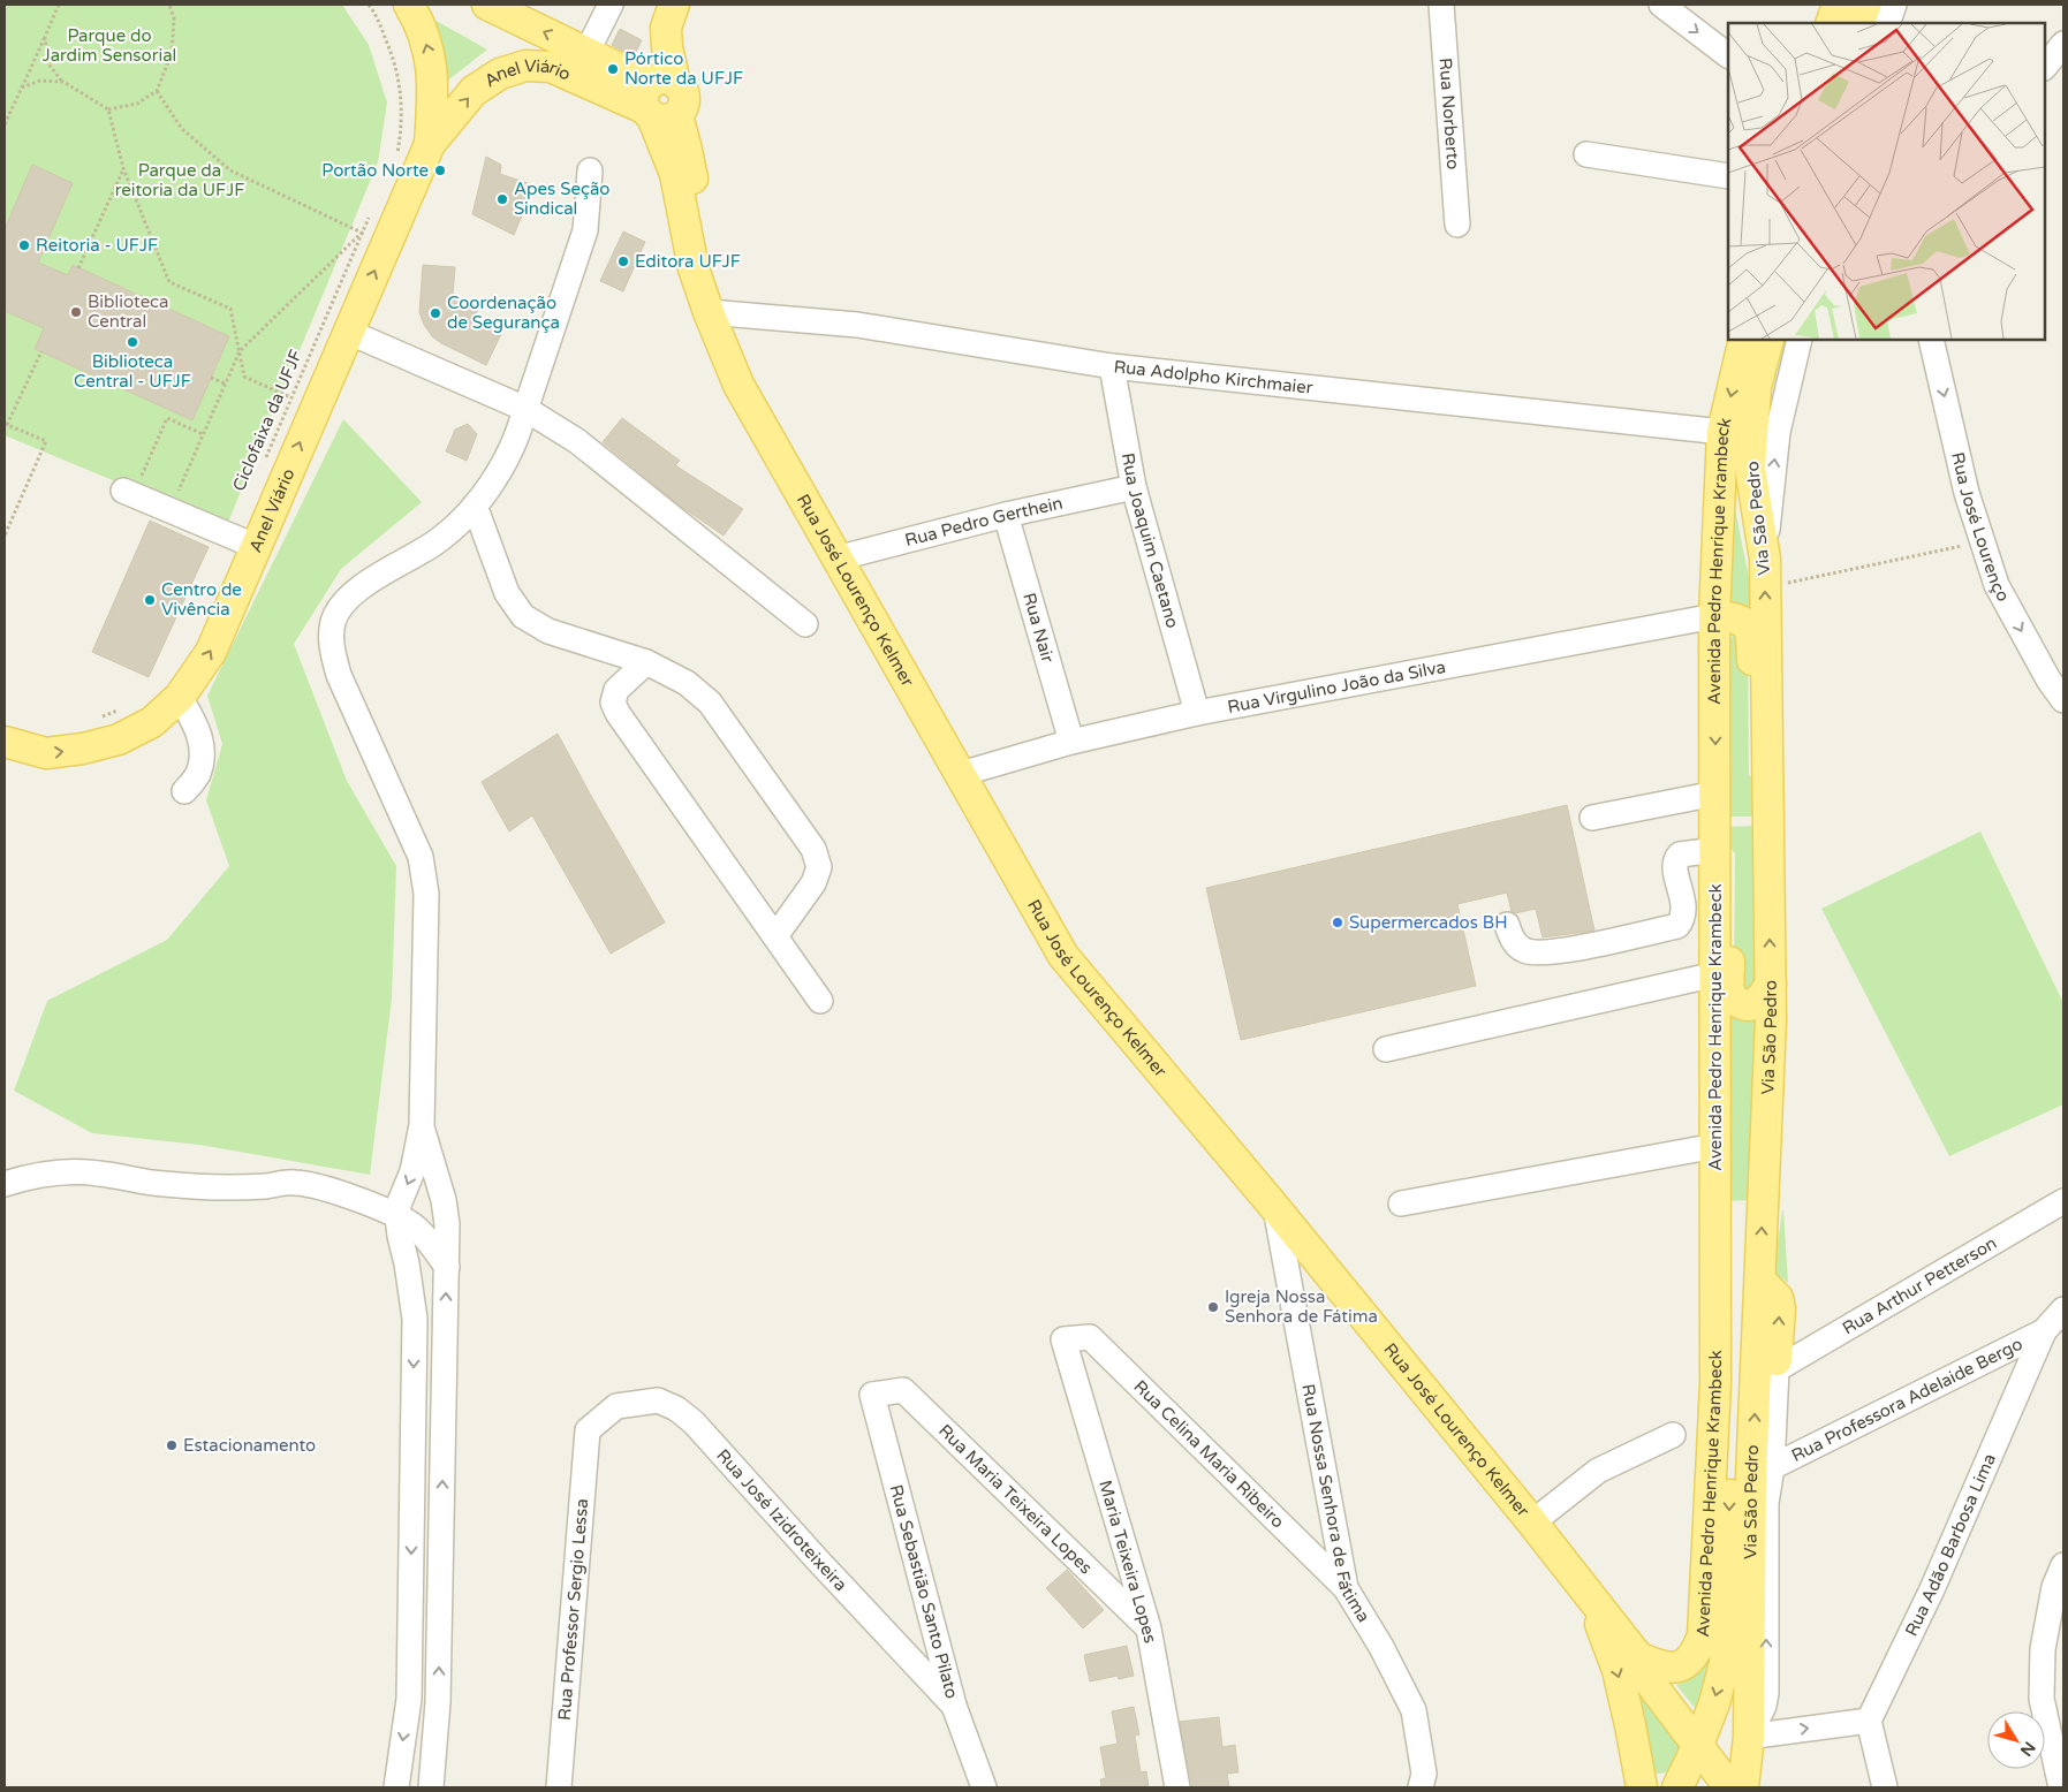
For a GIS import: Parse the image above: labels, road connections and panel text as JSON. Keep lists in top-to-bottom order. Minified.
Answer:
{"streets":{"main road":["Anel Viário","Via São Pedro","Avenida Pedro Henrique Krambeck","Rua José Lourenço Kelmer"],"street":["Rua Norberto","Rua Adolpho Kirchmaier","Rua Pedro Gerthein","Rua José Lourenço","Rua Joaquim Caetano","Rua Nair","Rua Virgulino João da Silva","Rua Arthur Petterson","Rua Professora Adelaide Bergo","Rua Celina Maria Ribeiro","Rua Maria Teixeira Lopes","Rua Nossa Senhora de Fátima","Rua José Izidroteixeira","Rua Adão Barbosa Lima","Maria Teixeira Lopes","Rua Sebastião Santo Pilato","Rua Professor Sergio Lessa"],"path":["Ciclofaixa da UFJF"]},"crossings":[["Anel Viário","Rua José Lourenço Kelmer"],["Rua Adolpho Kirchmaier","Rua Joaquim Caetano"],["Rua Adolpho Kirchmaier","Avenida Pedro Henrique Krambeck"],["Rua Adolpho Kirchmaier","Rua José Lourenço Kelmer"],["Via São Pedro","Avenida Pedro Henrique Krambeck"],["Via São Pedro","Rua José Lourenço Kelmer"],["Rua Pedro Gerthein","Rua Joaquim Caetano"],["Rua Pedro Gerthein","Rua José Lourenço Kelmer"],["Rua Pedro Gerthein","Rua Nair"],["Rua Joaquim Caetano","Rua Virgulino João da Silva"],["Avenida Pedro Henrique Krambeck","Rua José Lourenço Kelmer"],["Avenida Pedro Henrique Krambeck","Rua Virgulino João da Silva"],["Rua José Lourenço Kelmer","Rua Virgulino João da Silva"],["Rua José Lourenço Kelmer","Rua Nossa Senhora de Fátima"],["Rua Nair","Rua Virgulino João da Silva"],["Rua Professora Adelaide Bergo","Rua Adão Barbosa Lima"],["Rua Celina Maria Ribeiro","Rua Nossa Senhora de Fátima"],["Rua Celina Maria Ribeiro","Maria Teixeira Lopes"],["Rua Maria Teixeira Lopes","Maria Teixeira Lopes"],["Rua Maria Teixeira Lopes","Rua Sebastião Santo Pilato"],["Rua José Izidroteixeira","Rua Sebastião Santo Pilato"],["Rua José Izidroteixeira","Rua Professor Sergio Lessa"]],"one_way":["Rua José Lourenço"],"parks":["Parque do Jardim Sensorial","Parque da reitoria da UFJF"],"places":["Pórtico Norte da UFJF","Portão Norte","Apes Seção Sindical","Reitoria - UFJF","Editora UFJF","Biblioteca Central","Coordenação de Segurança","Biblioteca Central - UFJF","Centro de Vivência","Supermercados BH","Igreja Nossa Senhora de Fátima","Estacionamento"],"north":"bottom right"}
